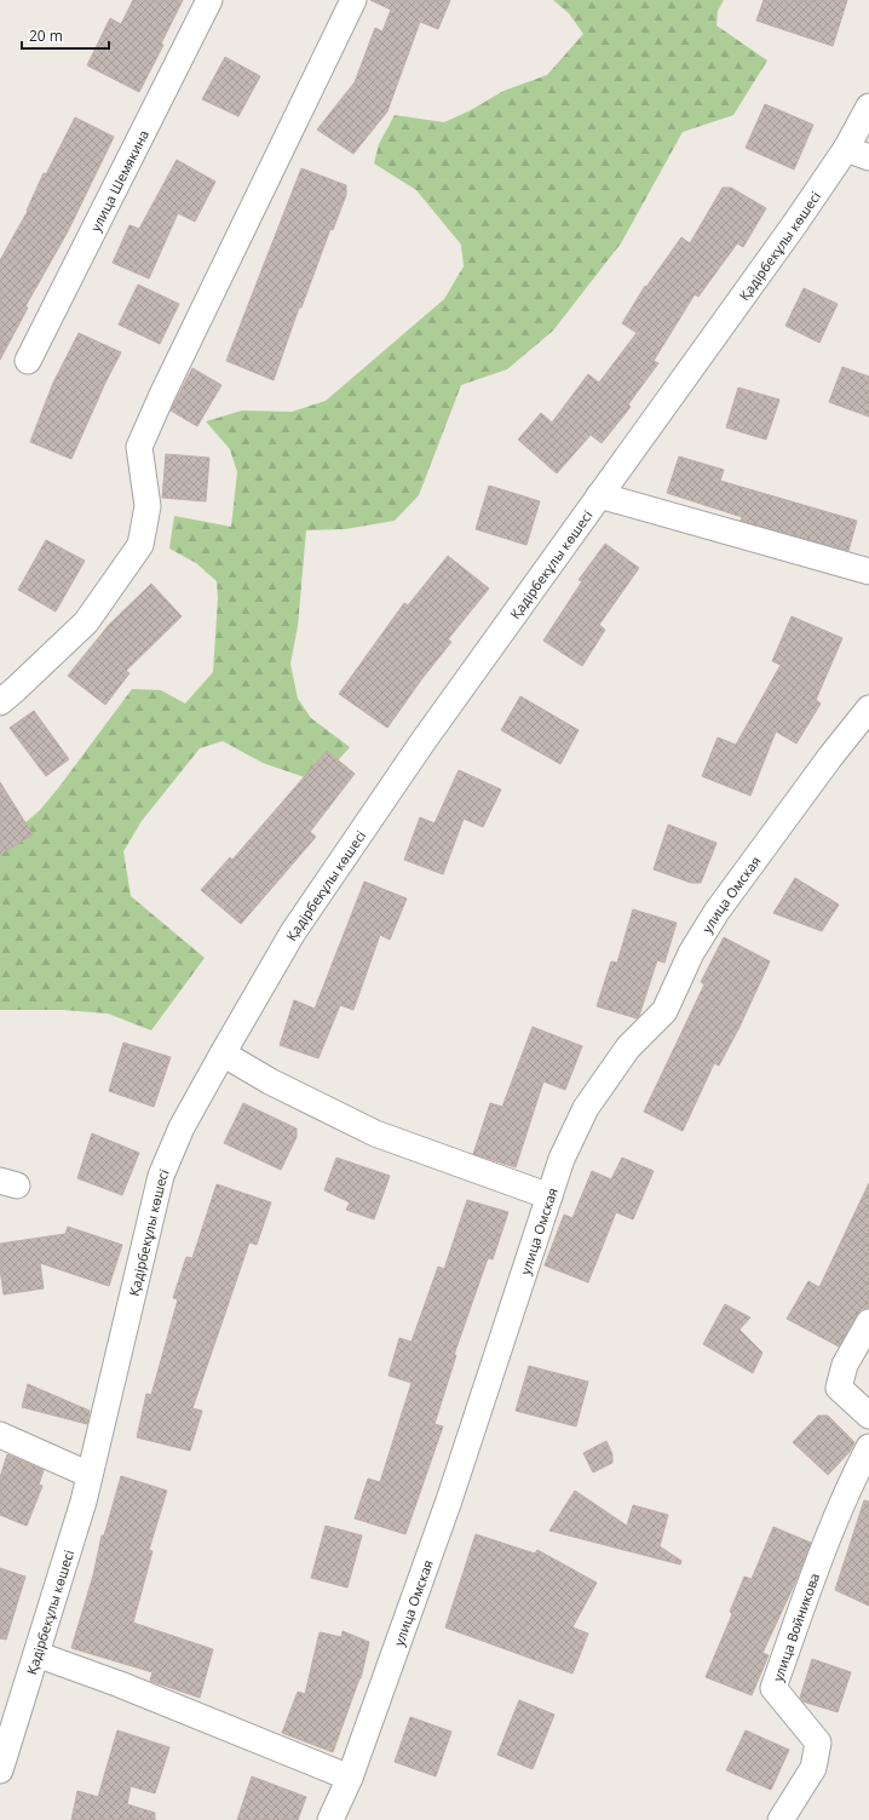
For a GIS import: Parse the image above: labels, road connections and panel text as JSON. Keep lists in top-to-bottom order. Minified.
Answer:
{"streets":{"street":["улица Шемякина","Қадірбекұлы көшесі","улица Омская","улица Войникова"]},"scale_bar":"20 m"}
